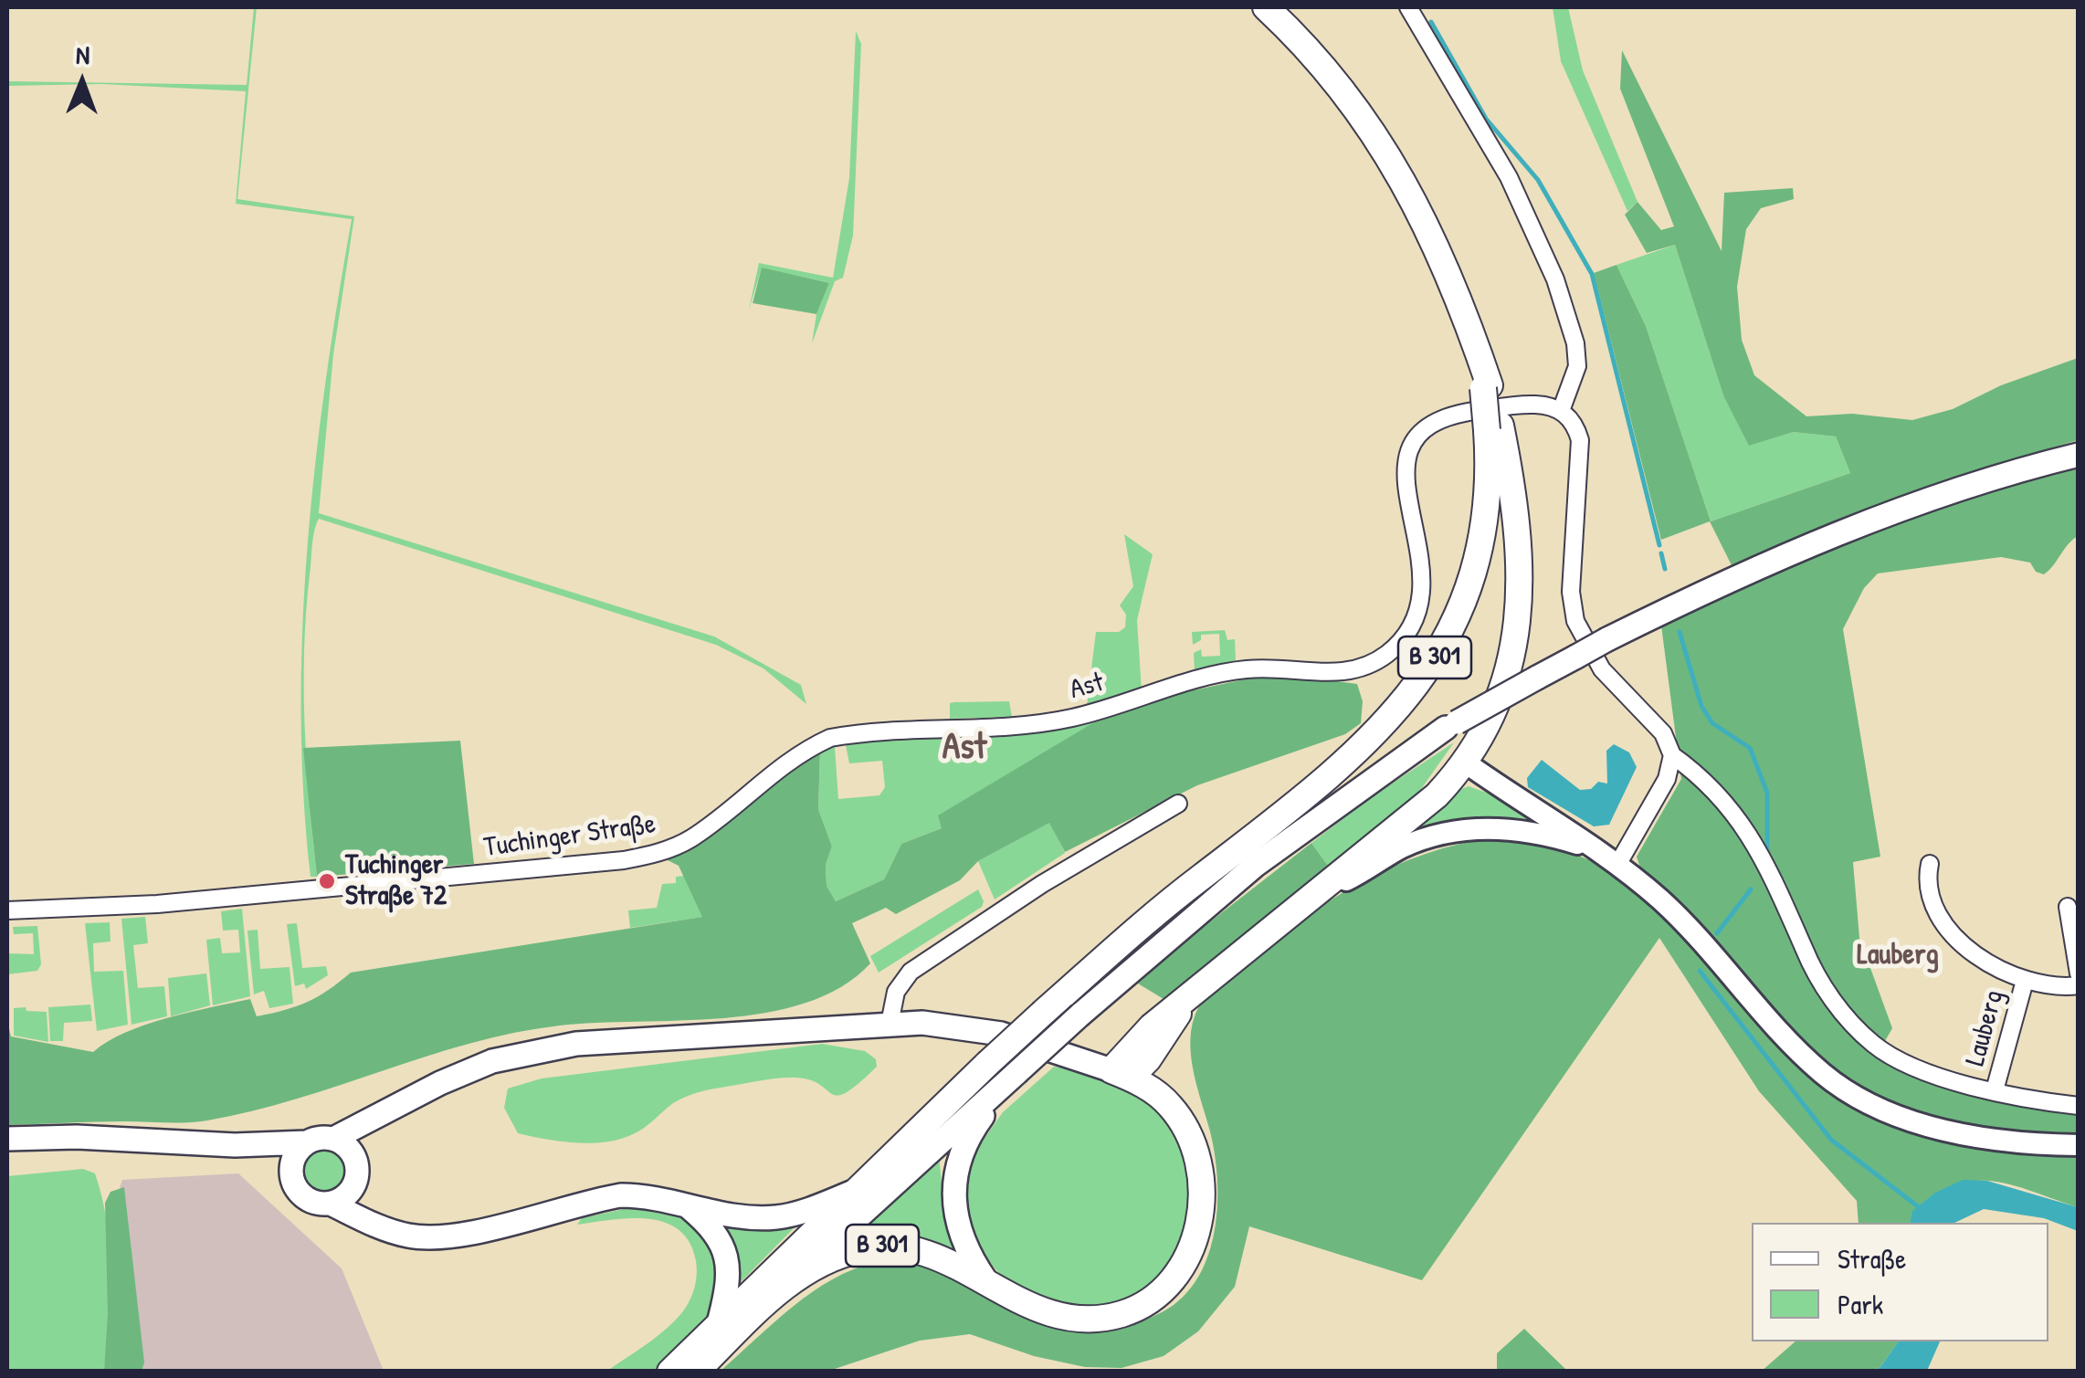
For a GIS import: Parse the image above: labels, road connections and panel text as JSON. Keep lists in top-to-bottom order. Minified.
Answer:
{"streets":{"main road":["B 301"],"street":["Ast","Tuchinger Straße","Lauberg"]},"crossings":[["Ast","Tuchinger Straße"]],"districts":["Ast","Lauberg"],"places":["Tuchinger Straße 72"],"legend":["Straße","Park"],"north":"top"}
